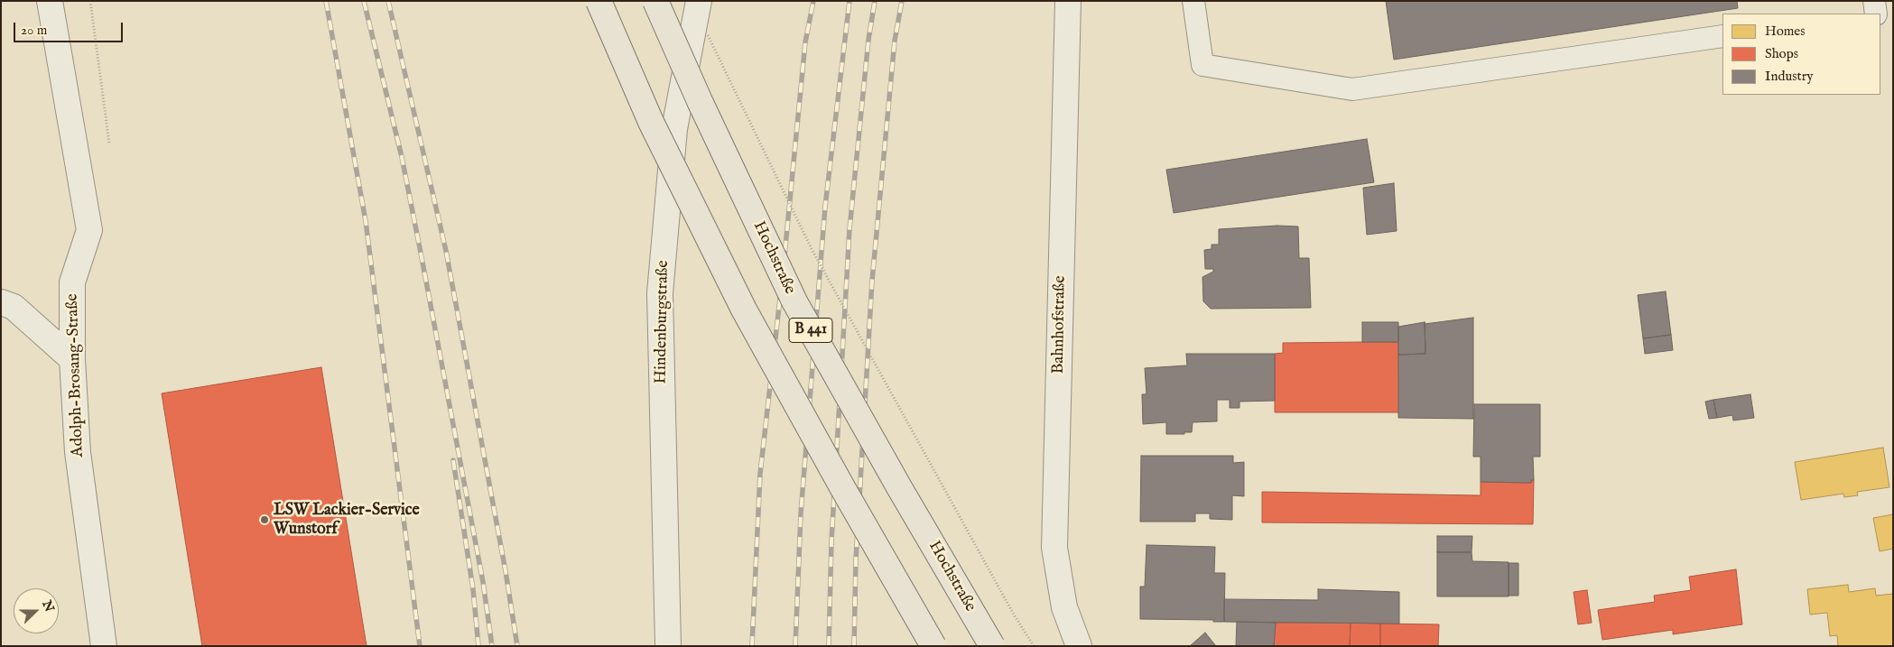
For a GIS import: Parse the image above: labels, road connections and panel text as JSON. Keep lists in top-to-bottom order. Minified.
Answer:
{"streets":{"main road":["Hochstraße","B 441"],"street":["Hindenburgstraße","Bahnhofstraße","Adolph-Brosang-Straße"]},"places":["LSW Lackier-Service Wunstorf"],"legend":["Homes","Shops","Industry"],"scale_bar":"20 m","north":"right"}
